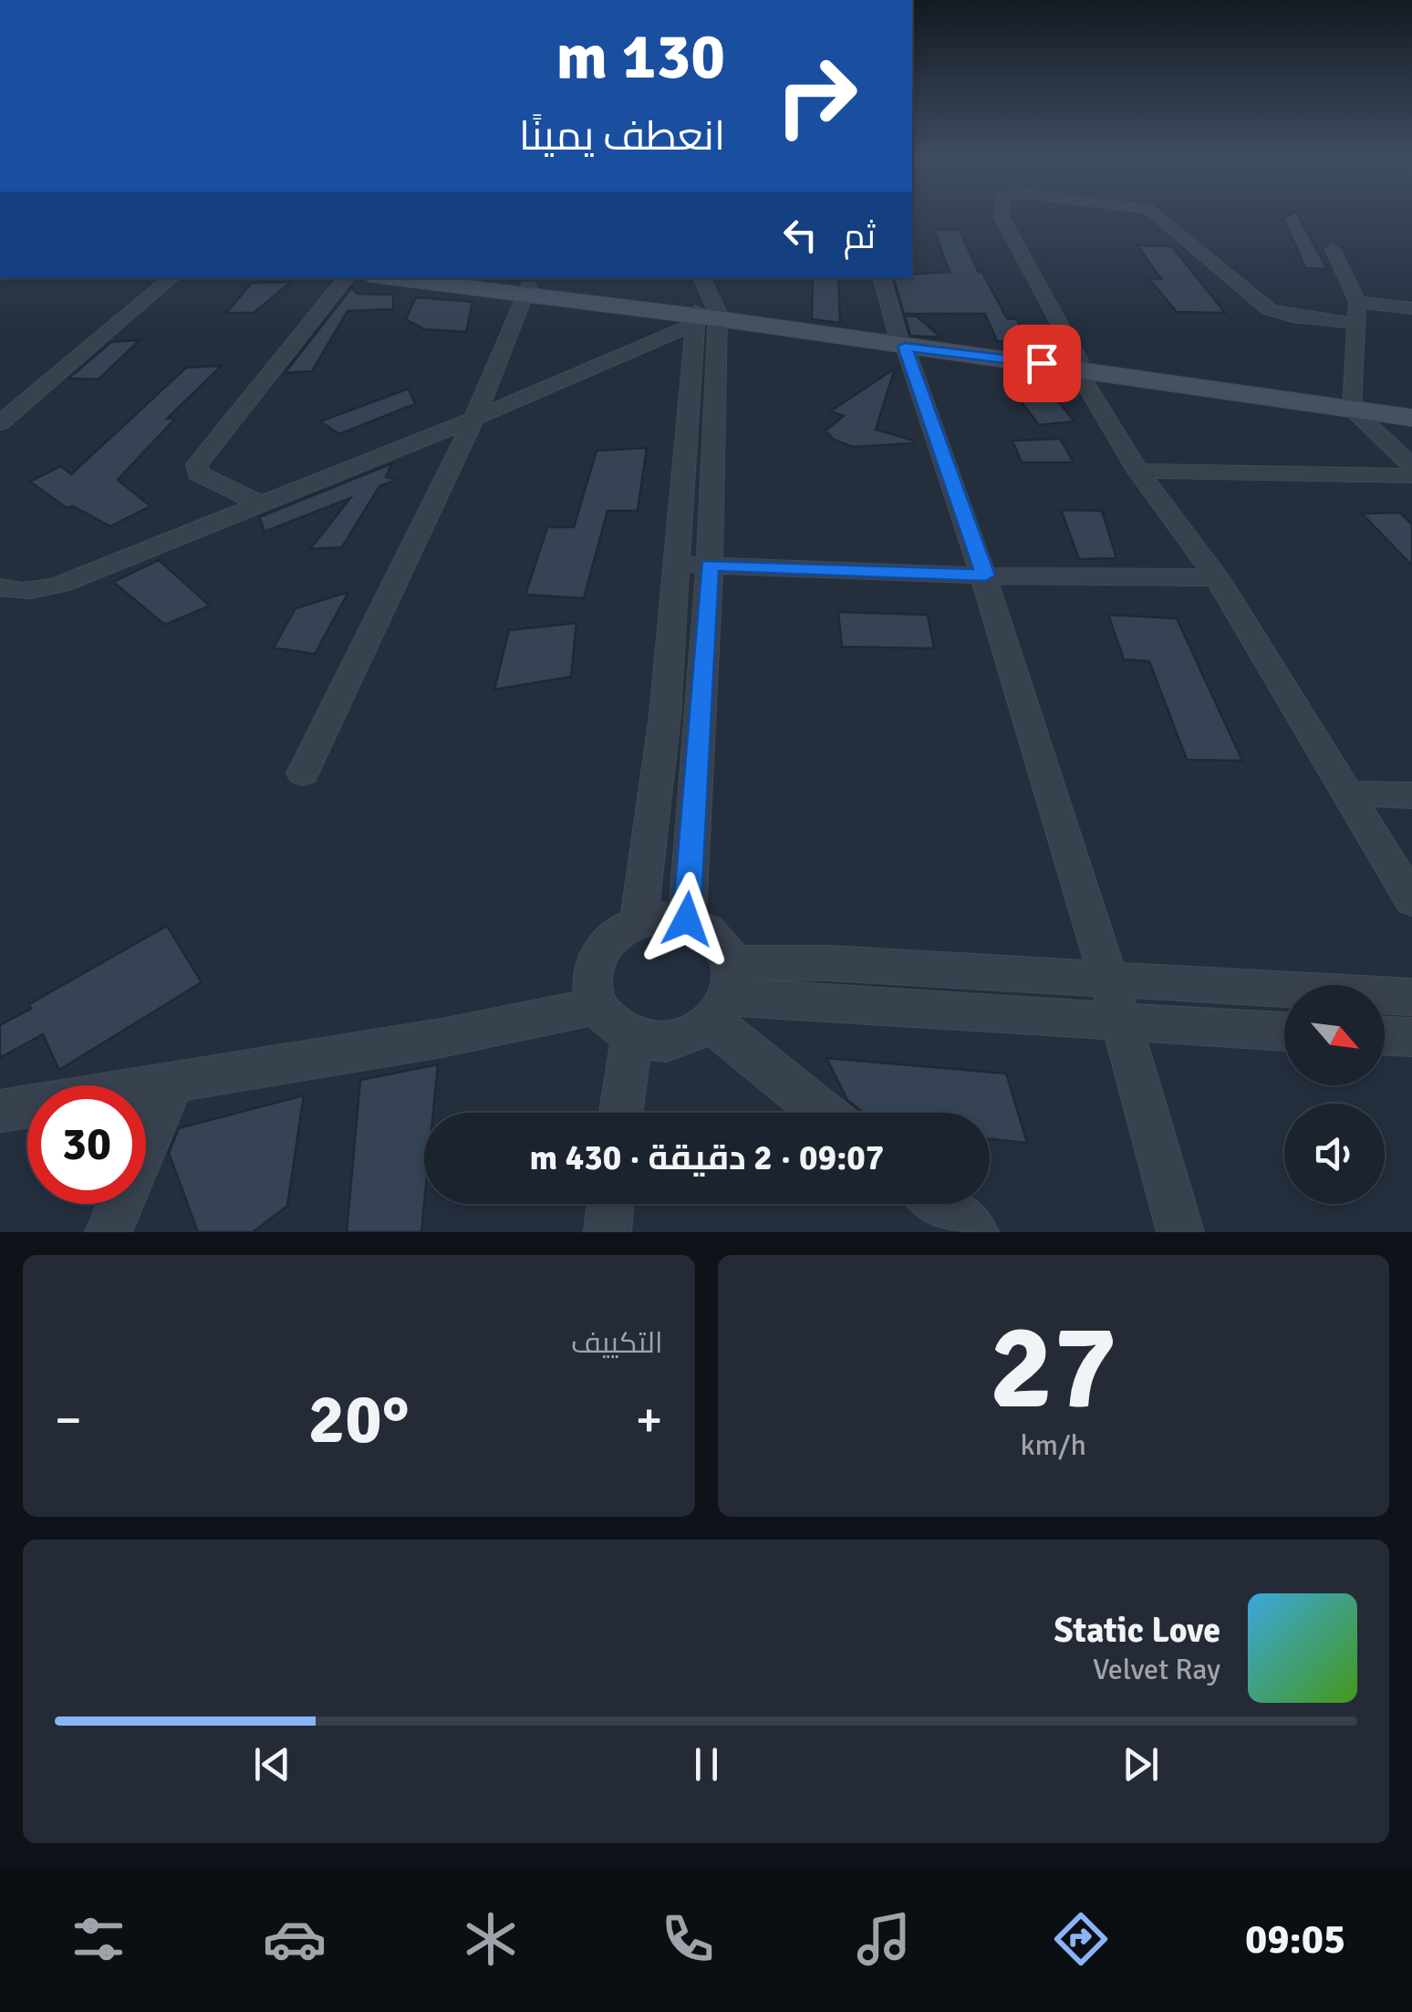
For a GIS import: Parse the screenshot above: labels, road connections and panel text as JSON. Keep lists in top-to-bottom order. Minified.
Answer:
{"north":"bottom right","page":{"turn":["130 m","انعطف يمينًا"],"then":"ثم","limit":"30","trip":"09:07 · 2 دقيقة · 430 m","tile":[["27","km/h"],"التكييف"],"heat":["−","20°","+"],"song":["Static Love","Velvet Ray"],"tabs":"09:05"}}
